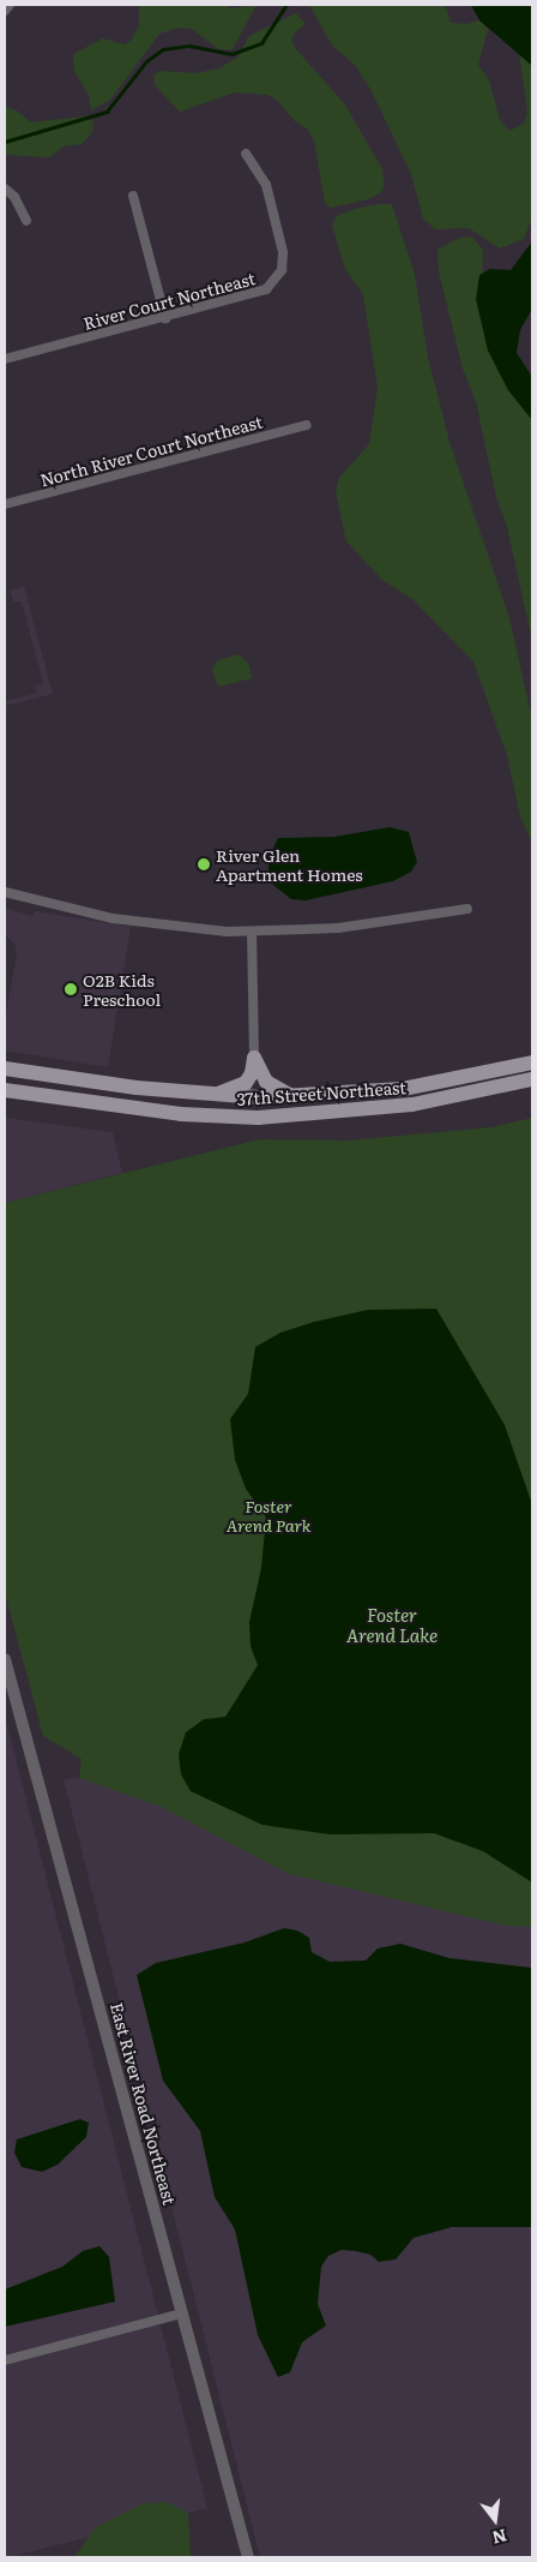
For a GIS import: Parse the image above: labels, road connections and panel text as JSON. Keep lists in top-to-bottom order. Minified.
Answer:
{"streets":{"main road":["37th Street Northeast"],"street":["River Court Northeast","North River Court Northeast","East River Road Northeast"]},"water":["Foster Arend Lake"],"parks":["Foster Arend Park"],"places":["River Glen Apartment Homes","O2B Kids Preschool"],"north":"bottom"}
